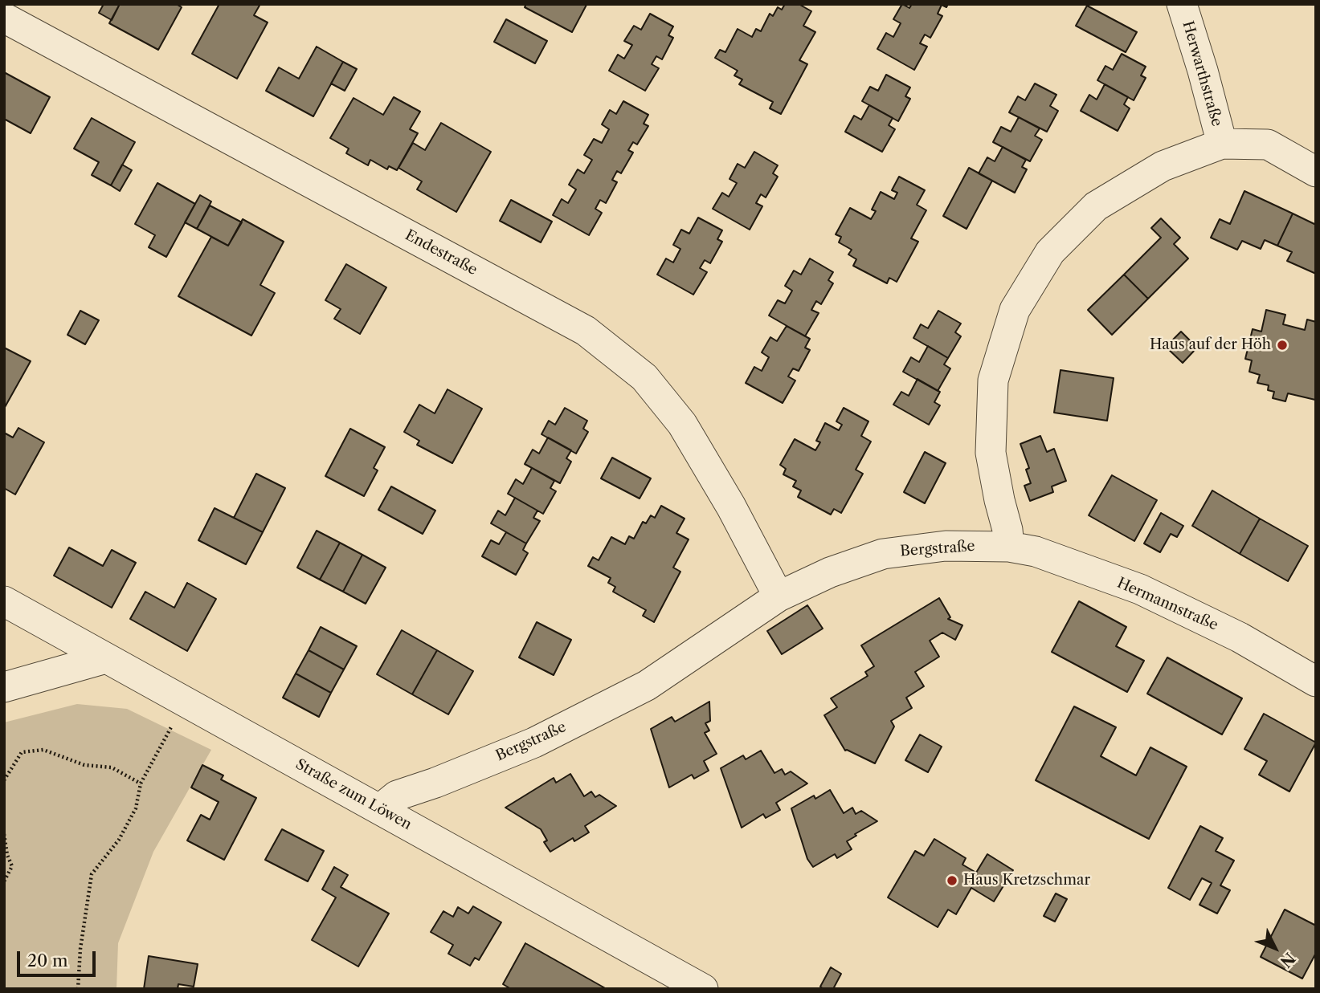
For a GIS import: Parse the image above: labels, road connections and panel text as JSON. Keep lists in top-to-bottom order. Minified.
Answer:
{"streets":{"street":["Herwarthstraße","Endestraße","Bergstraße","Hermannstraße","Straße zum Löwen"]},"crossings":[["Endestraße","Bergstraße"],["Bergstraße","Hermannstraße"],["Bergstraße","Straße zum Löwen"]],"places":["Haus auf der Höh","Haus Kretzschmar"],"scale_bar":"20 m","north":"bottom right"}
